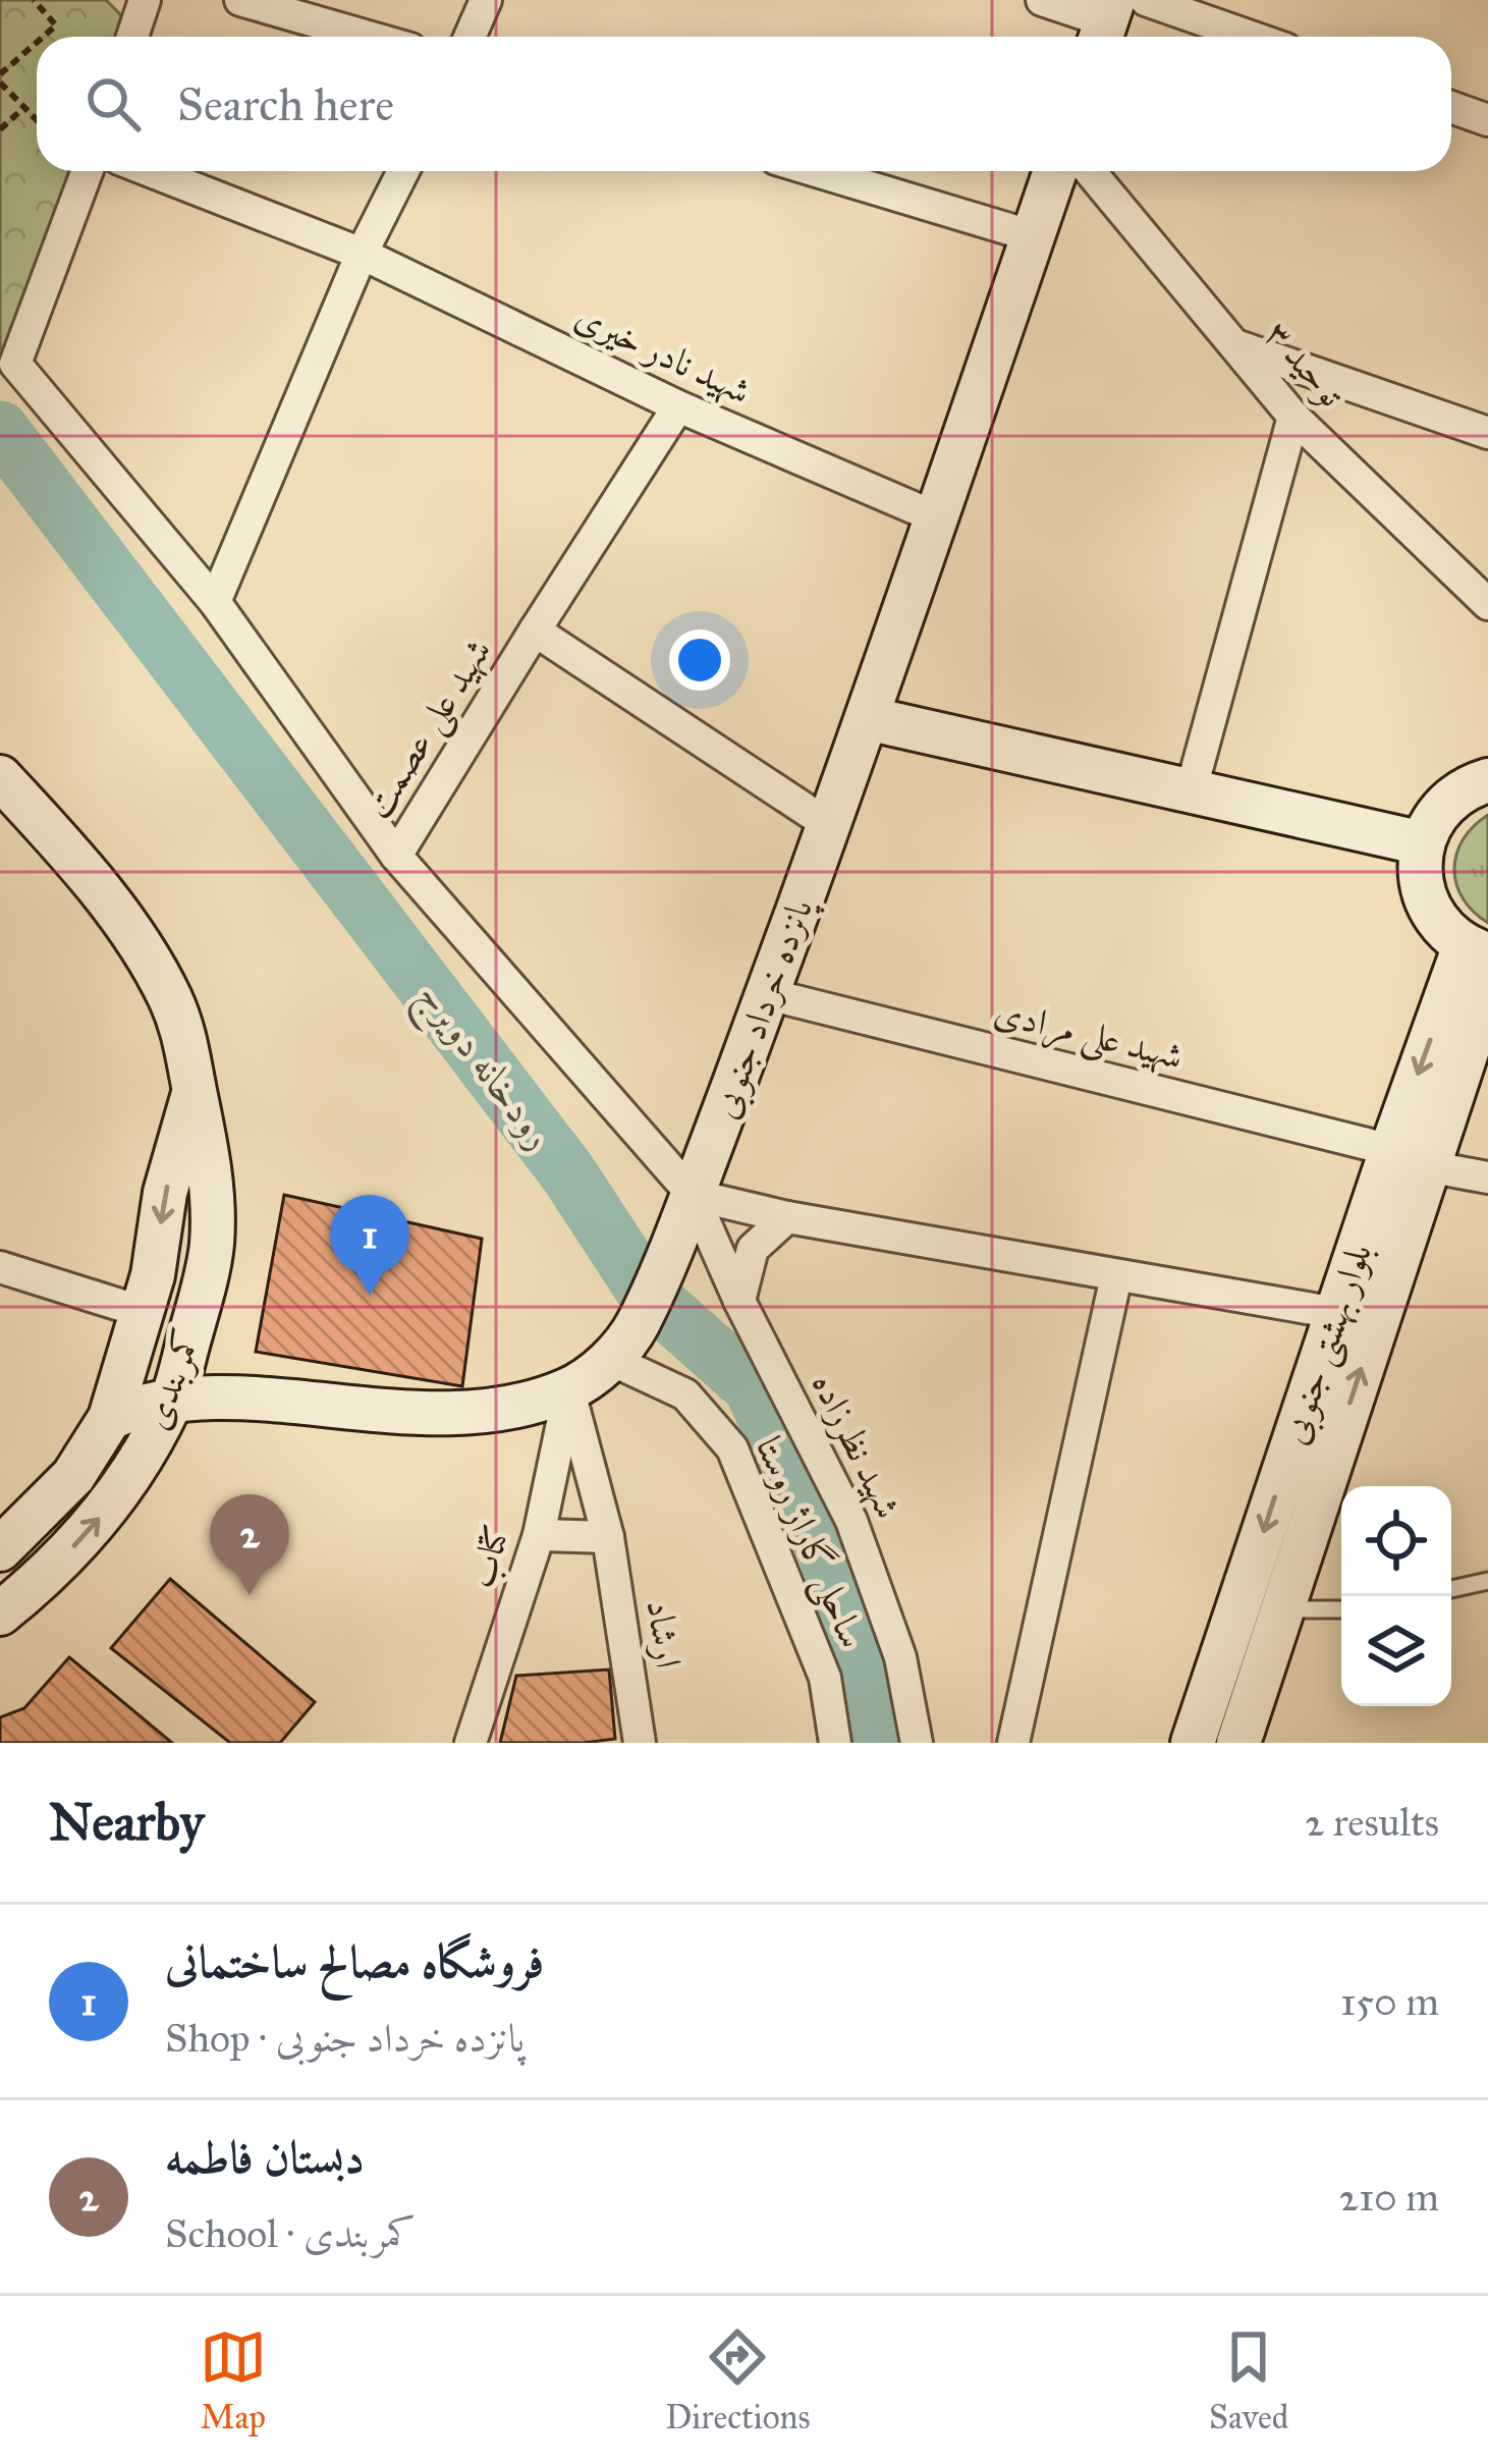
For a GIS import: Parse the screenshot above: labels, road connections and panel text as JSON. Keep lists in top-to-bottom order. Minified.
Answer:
{"streets":{"main road":["پانزده خرداد جنوبی","بلوار بهشتی جنوبی","کمربندی"],"street":["شهید نادر خیری","توحید ۳","شهید علی عصمت","شهید علی مرادی","شهید نظرزاده","ساحلی گاراژ روستا","کتاب","ارشاد"]},"crossings":[["شهید نادر خیری","پانزده خرداد جنوبی"],["شهید علی عصمت","پانزده خرداد جنوبی"],["شهید علی عصمت","شهید نظرزاده"],["پانزده خرداد جنوبی","شهید علی مرادی"],["پانزده خرداد جنوبی","شهید نظرزاده"],["پانزده خرداد جنوبی","ساحلی گاراژ روستا"],["شهید علی مرادی","بلوار بهشتی جنوبی"],["کتاب","ارشاد"]],"water":["رودخانه دویرج"],"page":{"search":"Search here","pins":["1","2"],"heading":["Nearby","2 results"],"list":[{"mark":"1","name":"فروشگاه مصالح ساختمانی","note":"Shop · پانزده خرداد جنوبی","value":"150 m"},{"mark":"2","name":"دبستان فاطمه","note":"School · کمربندی","value":"210 m"}],"nav":["Map","Directions","Saved"]}}
